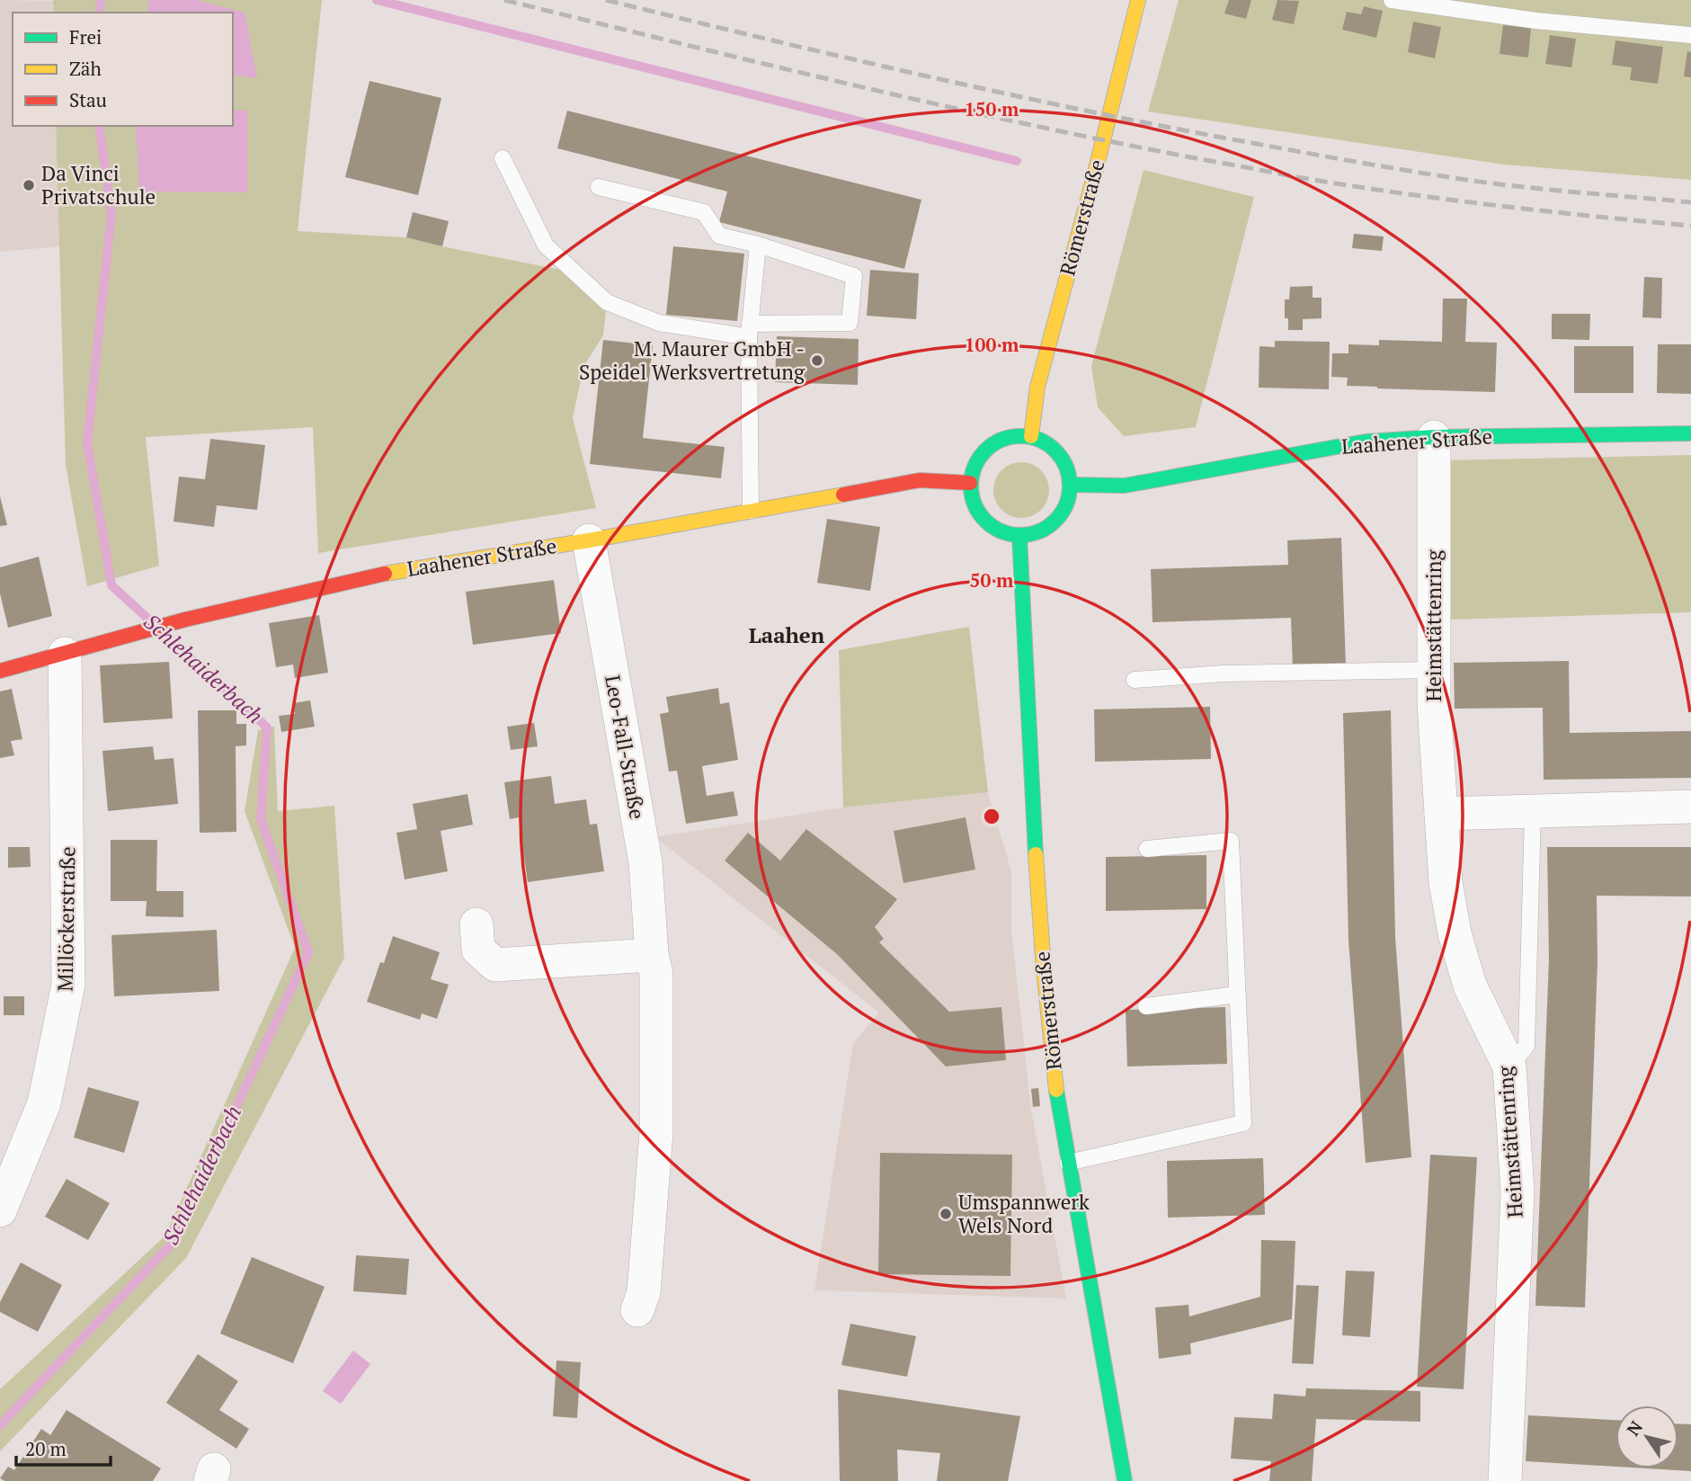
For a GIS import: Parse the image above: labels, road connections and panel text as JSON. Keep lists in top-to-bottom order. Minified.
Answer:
{"streets":{"main road":["Römerstraße","Laahener Straße"],"street":["Heimstättenring","Leo-Fall-Straße","Millöckerstraße"]},"crossings":[["Römerstraße","Laahener Straße"],["Laahener Straße","Heimstättenring"],["Laahener Straße","Leo-Fall-Straße"],["Laahener Straße","Millöckerstraße"]],"districts":["Laahen"],"water":["Schlehaiderbach"],"places":["Da Vinci Privatschule","M. Maurer GmbH - Speidel Werksvertretung","Umspannwerk Wels Nord"],"legend":["Frei","Zäh","Stau"],"scale_bar":"20 m","north":"top left","rings":["150 m","100 m","50 m"]}
